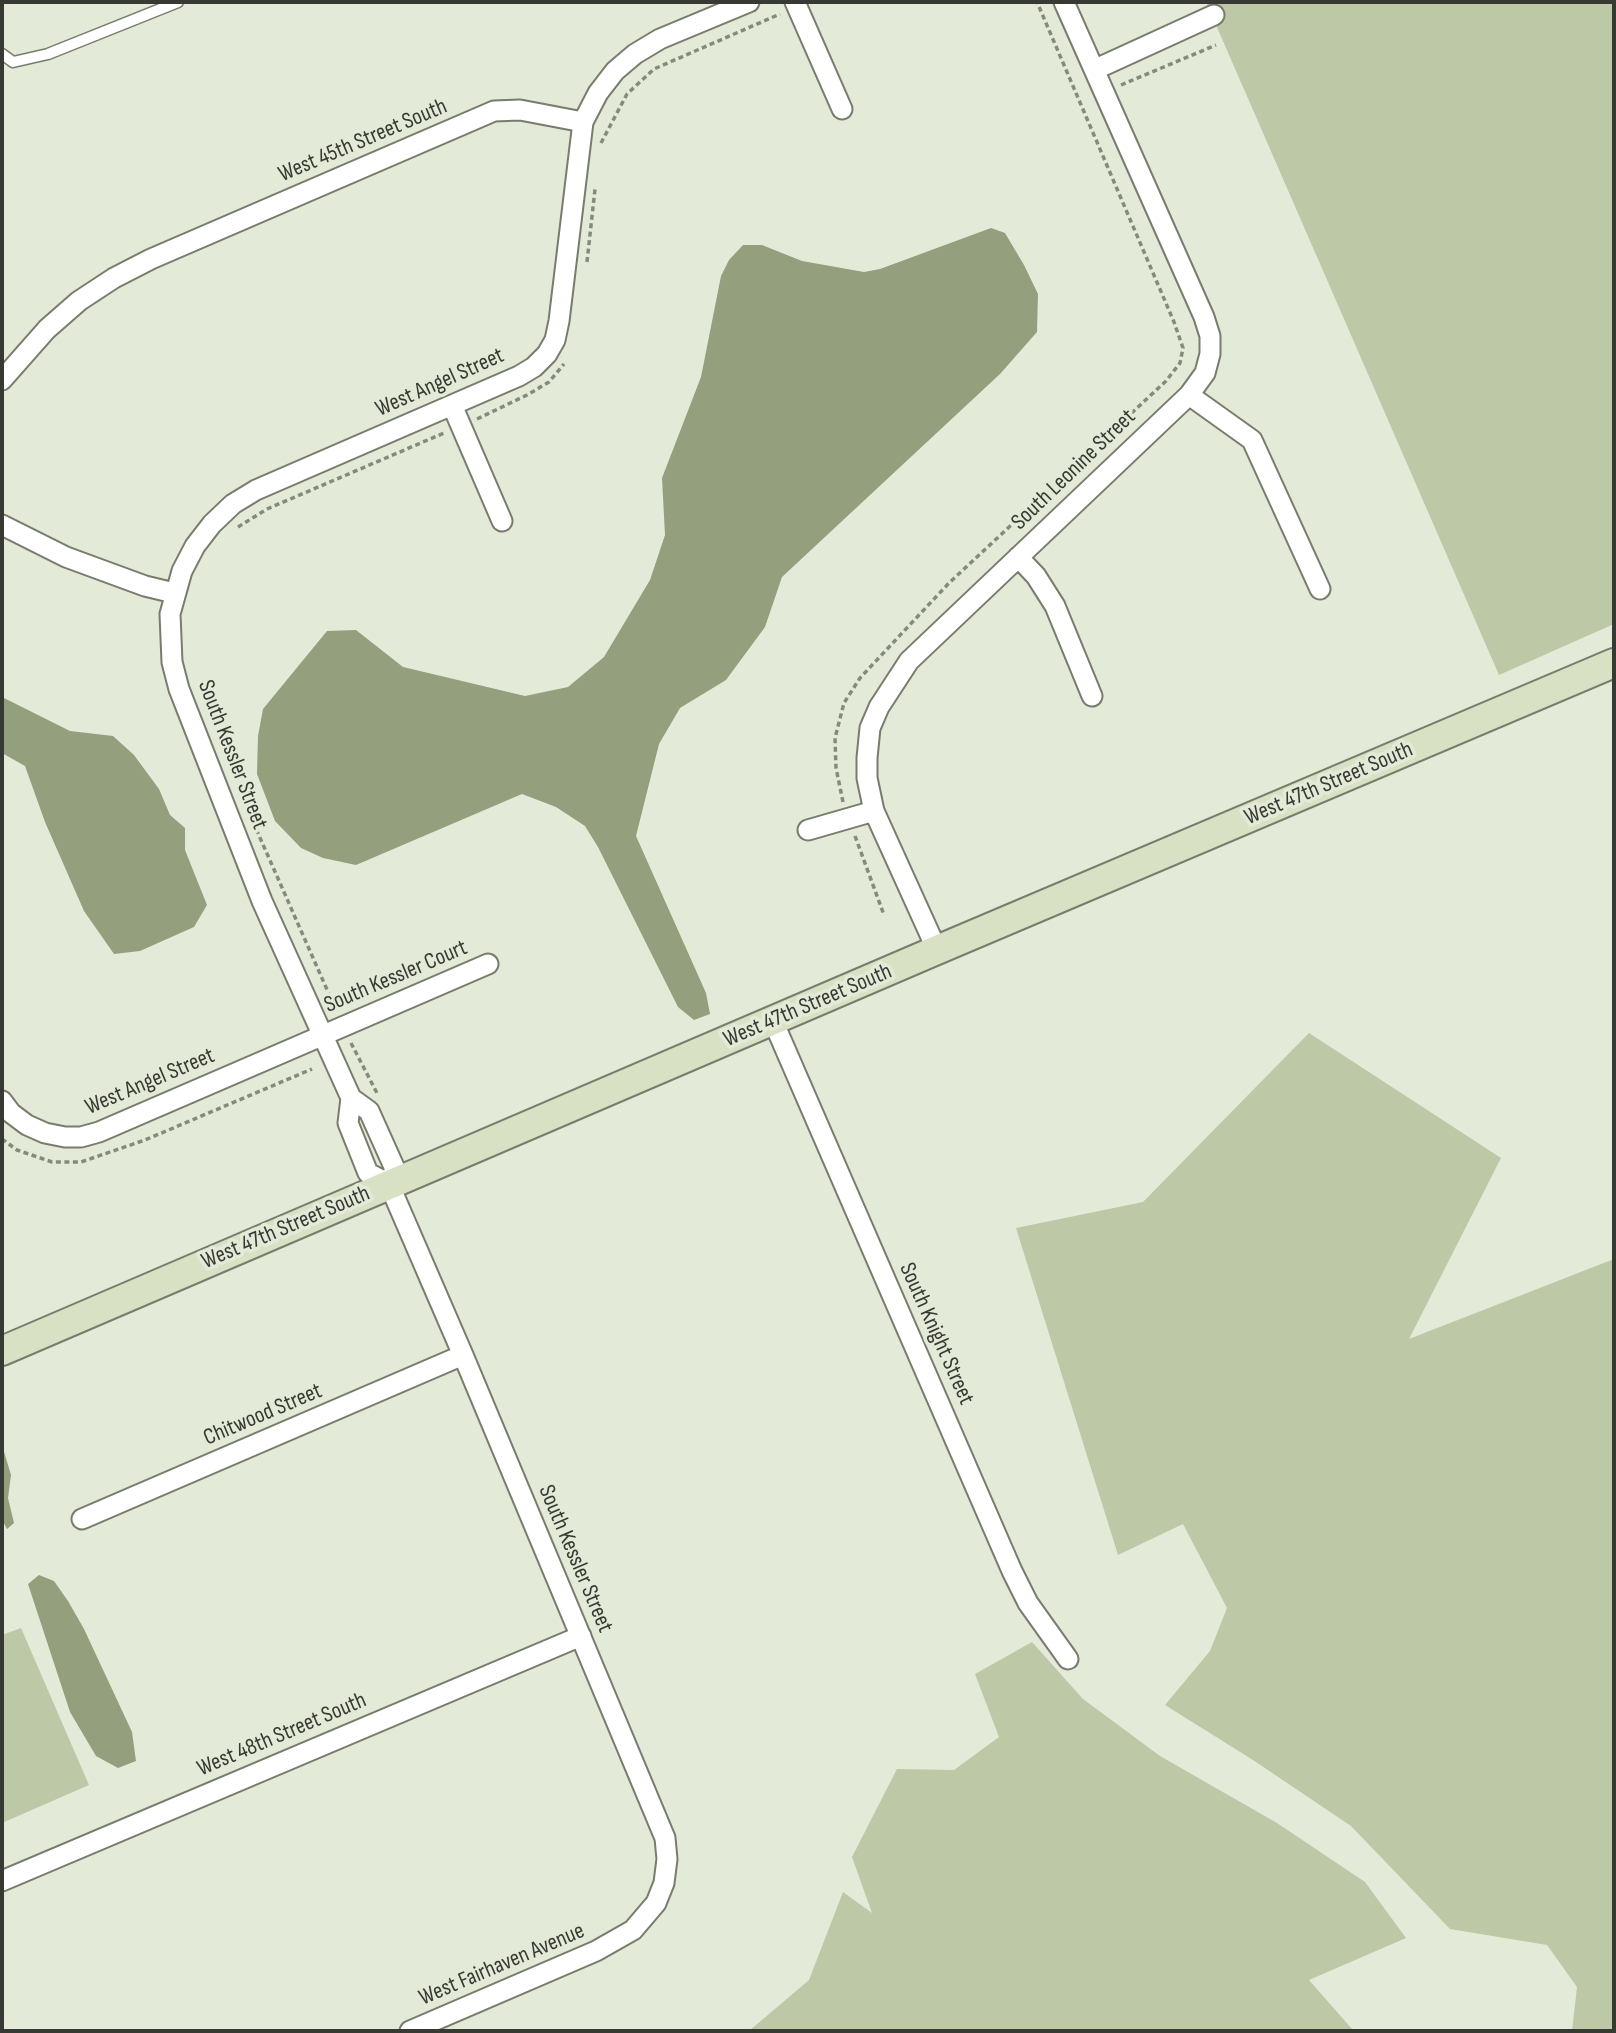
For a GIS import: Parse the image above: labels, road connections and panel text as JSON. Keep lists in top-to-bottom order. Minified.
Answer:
{"streets":{"street":["West 45th Street South","West Angel Street","South Leonine Street","South Kessler Street","West 47th Street South","South Kessler Court","South Knight Street","Chitwood Street","West 48th Street South","West Fairhaven Avenue"]},"crossings":[["West 45th Street South","West Angel Street"],["West Angel Street","South Kessler Street"],["West Angel Street","South Kessler Court"],["South Leonine Street","West 47th Street South"],["South Kessler Street","West 47th Street South"],["South Kessler Street","South Kessler Court"],["South Kessler Street","Chitwood Street"],["South Kessler Street","West 48th Street South"],["South Kessler Street","West Fairhaven Avenue"],["West 47th Street South","South Knight Street"]]}
